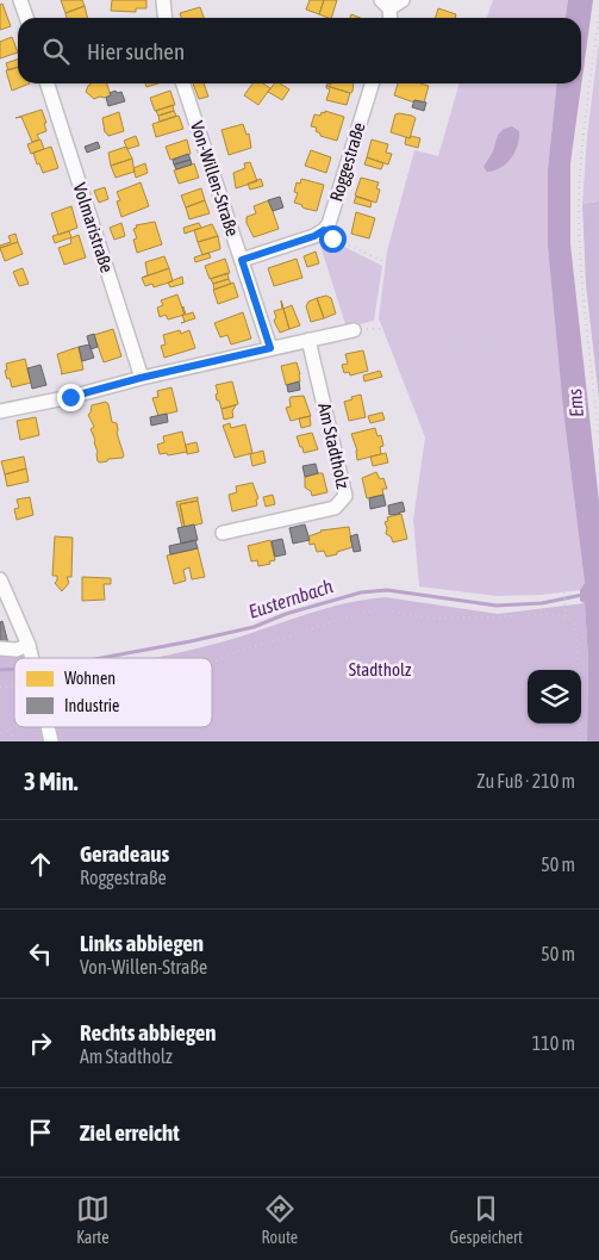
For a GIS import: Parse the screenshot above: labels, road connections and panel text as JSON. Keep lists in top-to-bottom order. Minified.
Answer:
{"streets":{"street":["Roggestraße","Von-Willen-Straße","Volmaristraße","Am Stadtholz"]},"water":["Ems","Eusternbach"],"parks":["Stadtholz"],"legend":["Wohnen","Industrie"],"page":{"search":"Hier suchen","heading":["3 Min.","Zu Fuß · 210 m"],"list":[["Geradeaus","Roggestraße","50 m"],["Links abbiegen","Von-Willen-Straße","50 m"],["Rechts abbiegen","Am Stadtholz","110 m"],"Ziel erreicht"],"nav":["Karte","Route","Gespeichert"]}}
